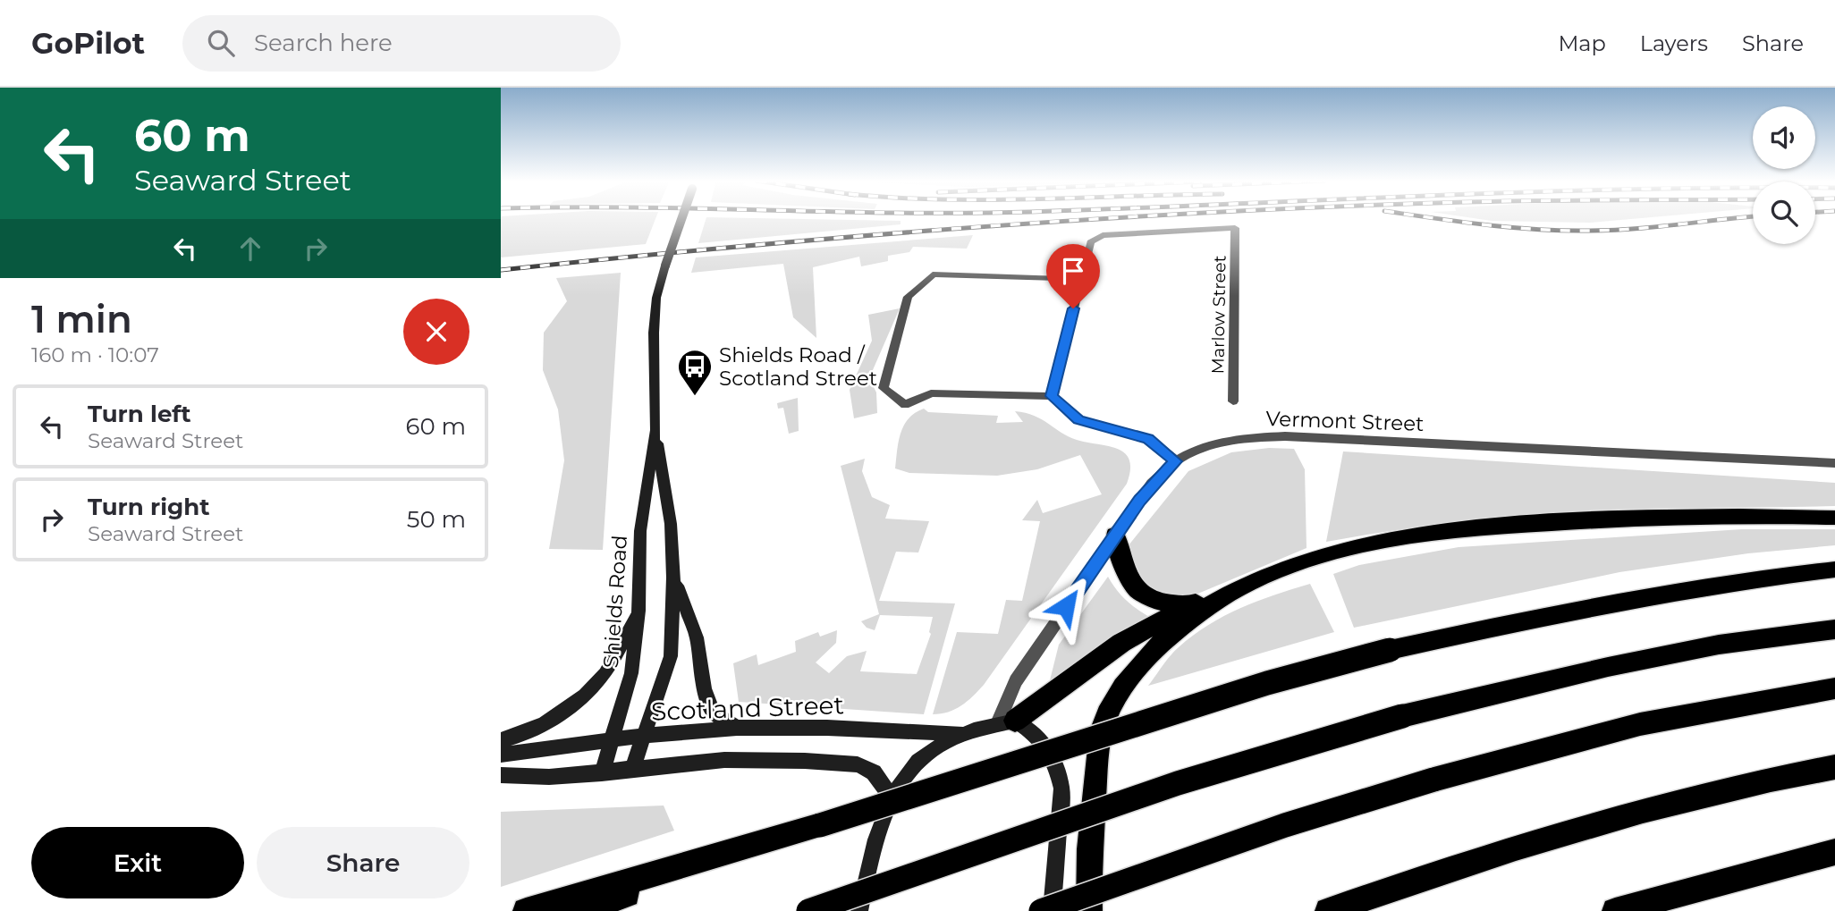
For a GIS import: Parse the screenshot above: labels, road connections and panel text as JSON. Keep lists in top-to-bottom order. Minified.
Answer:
{"streets":{"street":["Marlow Street","Vermont Street","Shields Road","Scotland Street"]},"crossings":[["Shields Road","Scotland Street"]],"places":{"bus stop":["Shields Road / Scotland Street"]},"page":{"header":"GoPilot","search":"Search here","nav":["Map","Layers","Share"],"turn":["60 m","Seaward Street"],"heading":["1 min","160 m · 10:07"],"list":[{"name":"Turn left","note":"Seaward Street","value":"60 m"},{"name":"Turn right","note":"Seaward Street","value":"50 m"}],"buttons":["Exit","Share"]}}
